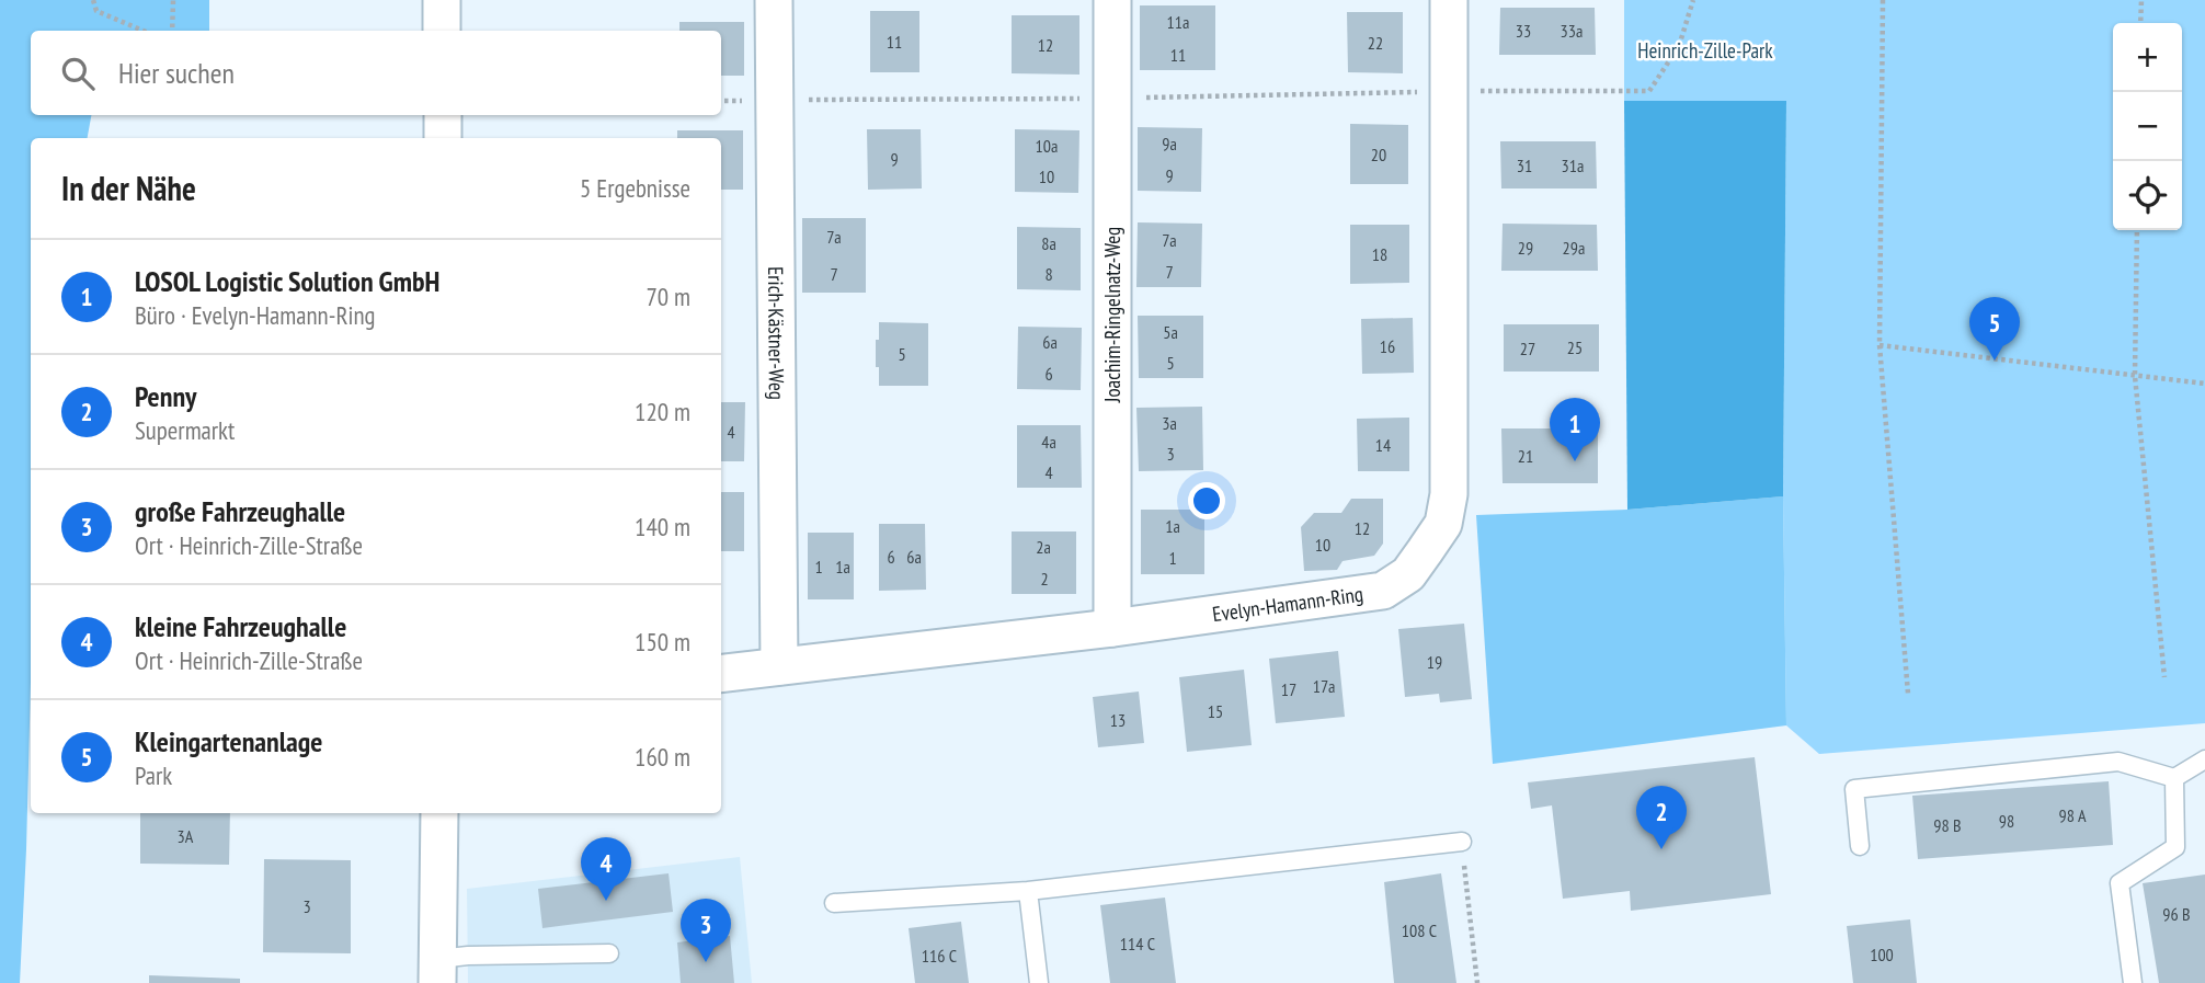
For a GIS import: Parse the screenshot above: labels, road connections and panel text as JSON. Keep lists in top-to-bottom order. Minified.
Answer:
{"streets":{"street":["Joachim-Ringelnatz-Weg","Erich-Kästner-Weg","Evelyn-Hamann-Ring"]},"crossings":[["Joachim-Ringelnatz-Weg","Evelyn-Hamann-Ring"],["Erich-Kästner-Weg","Evelyn-Hamann-Ring"]],"parks":["Heinrich-Zille-Park"],"house_numbers":["11a","33","33a","11","22","12","11","9a","10a","20","9","31","31a","9","10","7a","7a","8a","29","29a","18","7","7","8","5a","6a","16","25","27","5","5","6","3a","4","4a","14","3","21","4","1a","12","10","2a","6","6a","1","1","1a","2","19","17a","17","15","13","98 A","98","98 B","3A","3","96 B","108 C","114 C","100","116 C"],"page":{"map_buttons":["+","−"],"search":"Hier suchen","heading":["In der Nähe","5 Ergebnisse"],"list":[{"mark":"1","name":"LOSOL Logistic Solution GmbH","note":"Büro · Evelyn-Hamann-Ring","value":"70 m"},{"mark":"2","name":"Penny","note":"Supermarkt","value":"120 m"},{"mark":"3","name":"große Fahrzeughalle","note":"Ort · Heinrich-Zille-Straße","value":"140 m"},{"mark":"4","name":"kleine Fahrzeughalle","note":"Ort · Heinrich-Zille-Straße","value":"150 m"},{"mark":"5","name":"Kleingartenanlage","note":"Park","value":"160 m"}],"pins":["5","1","2","4","3"]}}
